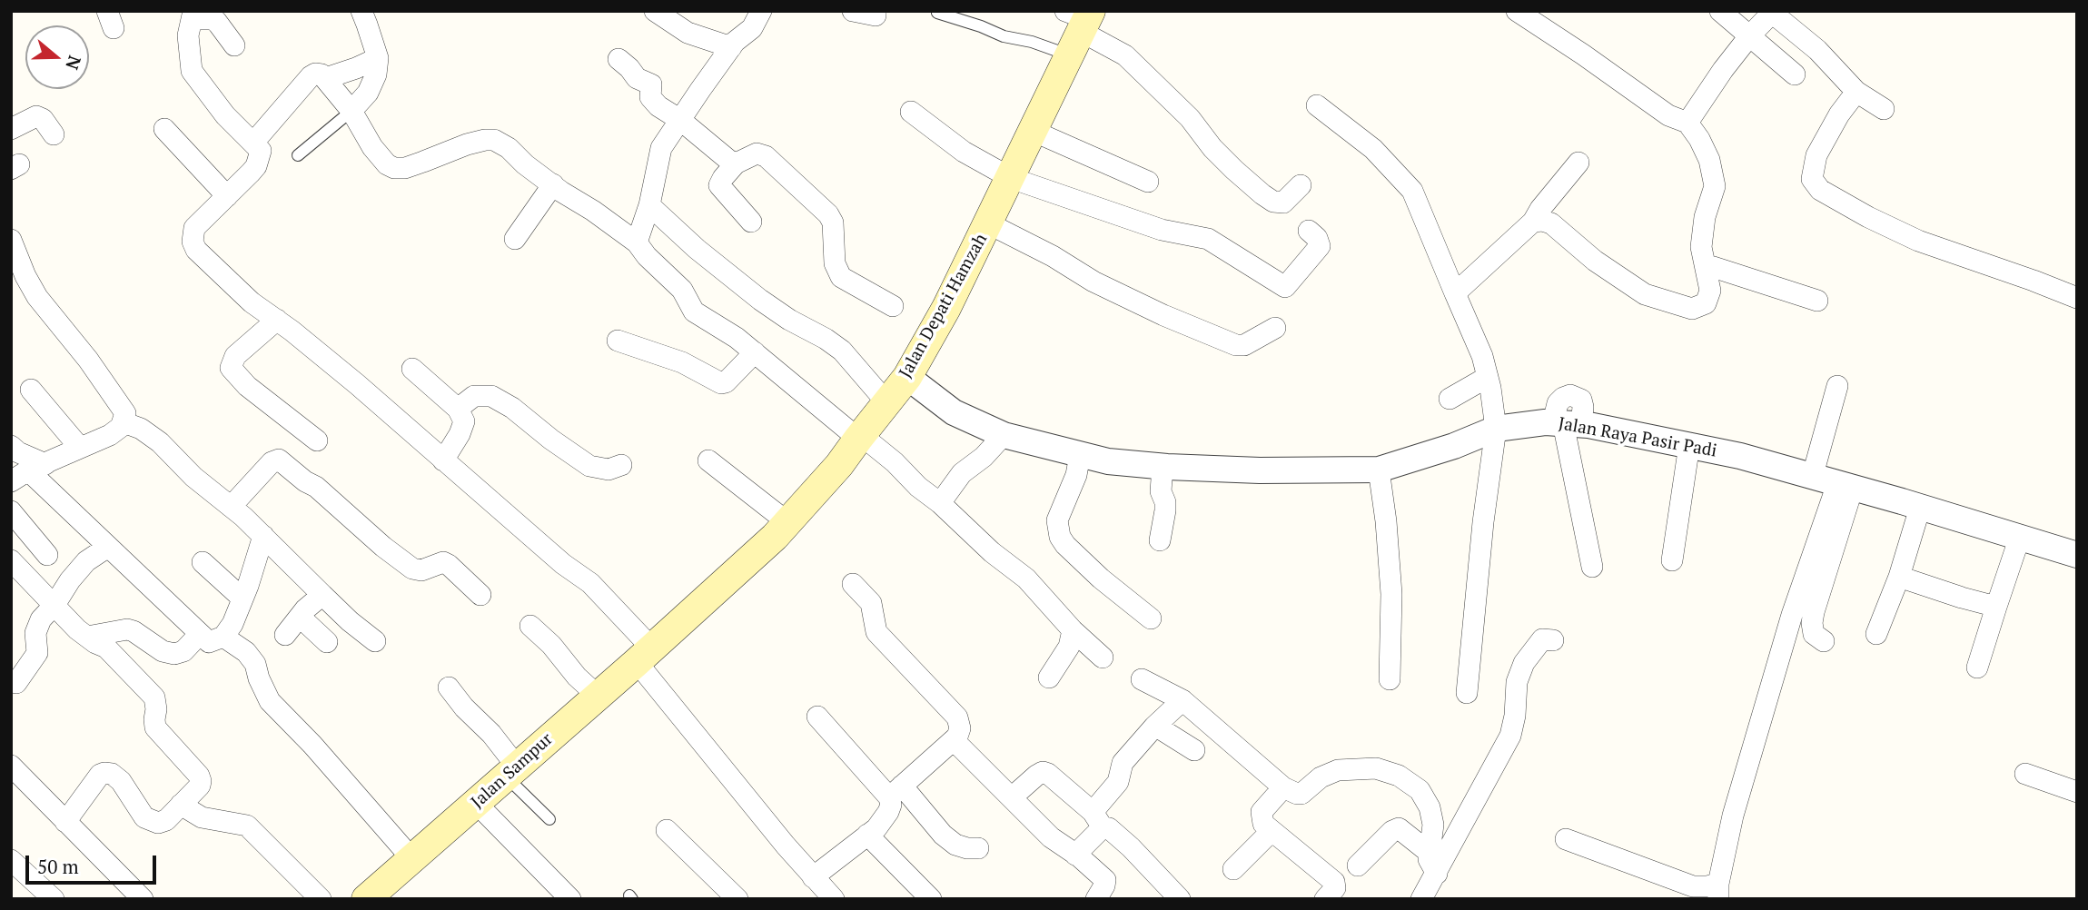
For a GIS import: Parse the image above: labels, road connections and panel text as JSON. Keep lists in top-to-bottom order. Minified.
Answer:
{"streets":{"main road":["Jalan Depati Hamzah","Jalan Sampur"],"street":["Jalan Raya Pasir Padi"]},"crossings":[["Jalan Depati Hamzah","Jalan Raya Pasir Padi"],["Jalan Depati Hamzah","Jalan Sampur"]],"scale_bar":"50 m","north":"right"}
